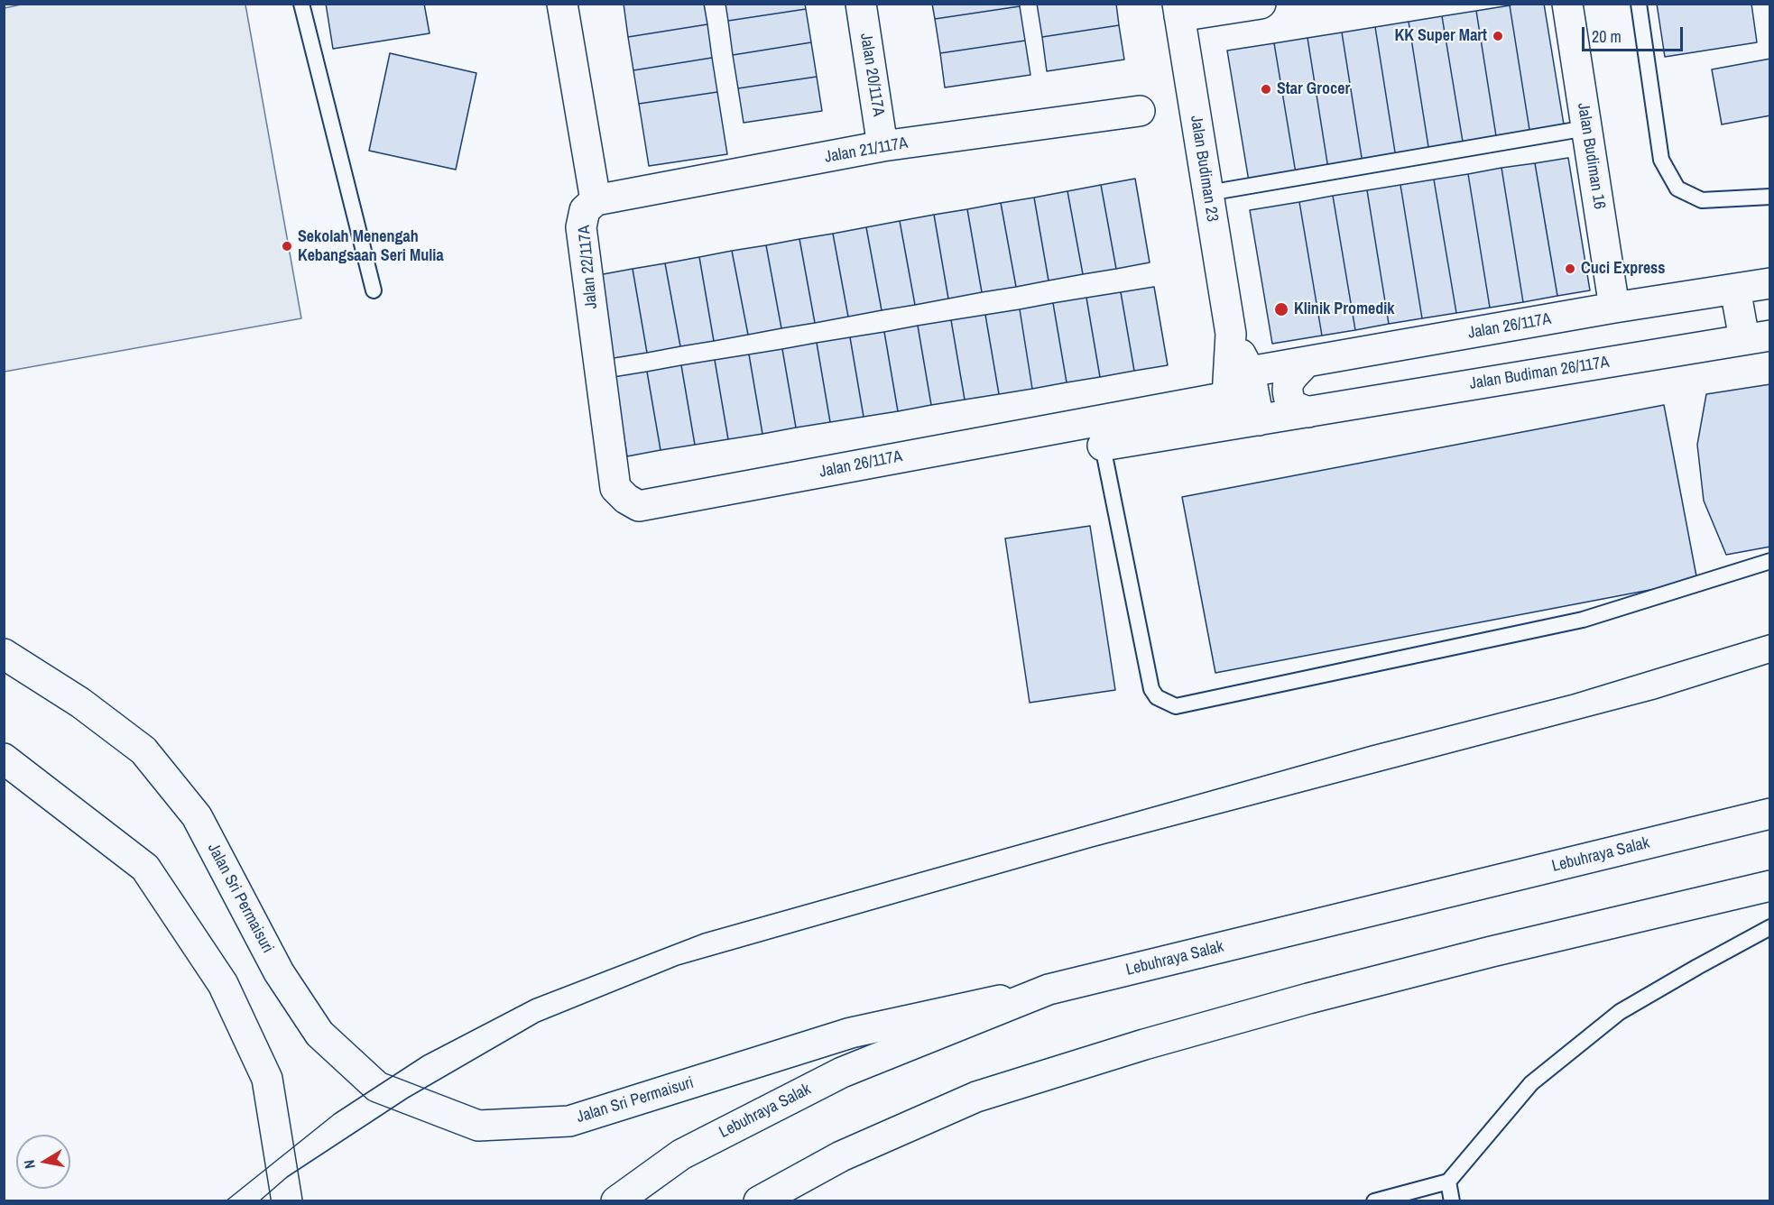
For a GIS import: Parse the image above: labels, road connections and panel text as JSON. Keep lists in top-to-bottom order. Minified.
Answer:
{"streets":{"main road":["Jalan 20/117A","Jalan 21/117A","Jalan Budiman 16","Jalan Budiman 23","Jalan 22/117A","Jalan 26/117A","Jalan Budiman 26/117A","Lebuhraya Salak","Jalan Sri Permaisuri"]},"crossings":[["Jalan 20/117A","Jalan 21/117A"],["Jalan 21/117A","Jalan 22/117A"],["Jalan Budiman 16","Jalan 26/117A"],["Jalan Budiman 23","Jalan 26/117A"],["Jalan Budiman 23","Jalan Budiman 26/117A"],["Jalan 22/117A","Jalan 26/117A"],["Jalan 26/117A","Jalan Budiman 26/117A"],["Lebuhraya Salak","Jalan Sri Permaisuri"]],"places":["KK Super Mart","Star Grocer","Sekolah Menengah Kebangsaan Seri Mulia","Cuci Express","Klinik Promedik"],"scale_bar":"20 m","north":"left"}
